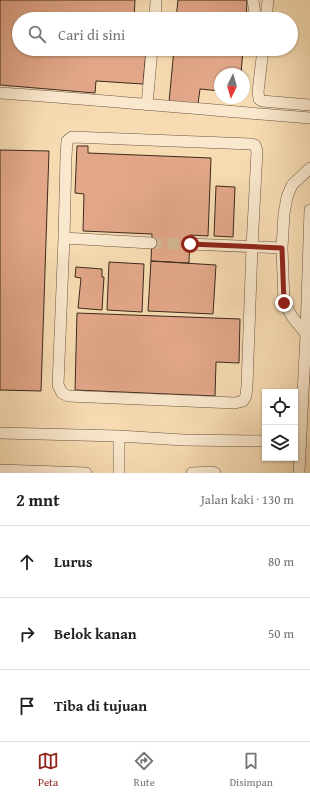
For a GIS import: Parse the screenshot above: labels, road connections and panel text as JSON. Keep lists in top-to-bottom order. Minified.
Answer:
{"north":"bottom","page":{"search":"Cari di sini","heading":["2 mnt","Jalan kaki · 130 m"],"list":[["Lurus","80 m"],["Belok kanan","50 m"],"Tiba di tujuan"],"nav":["Peta","Rute","Disimpan"]}}
